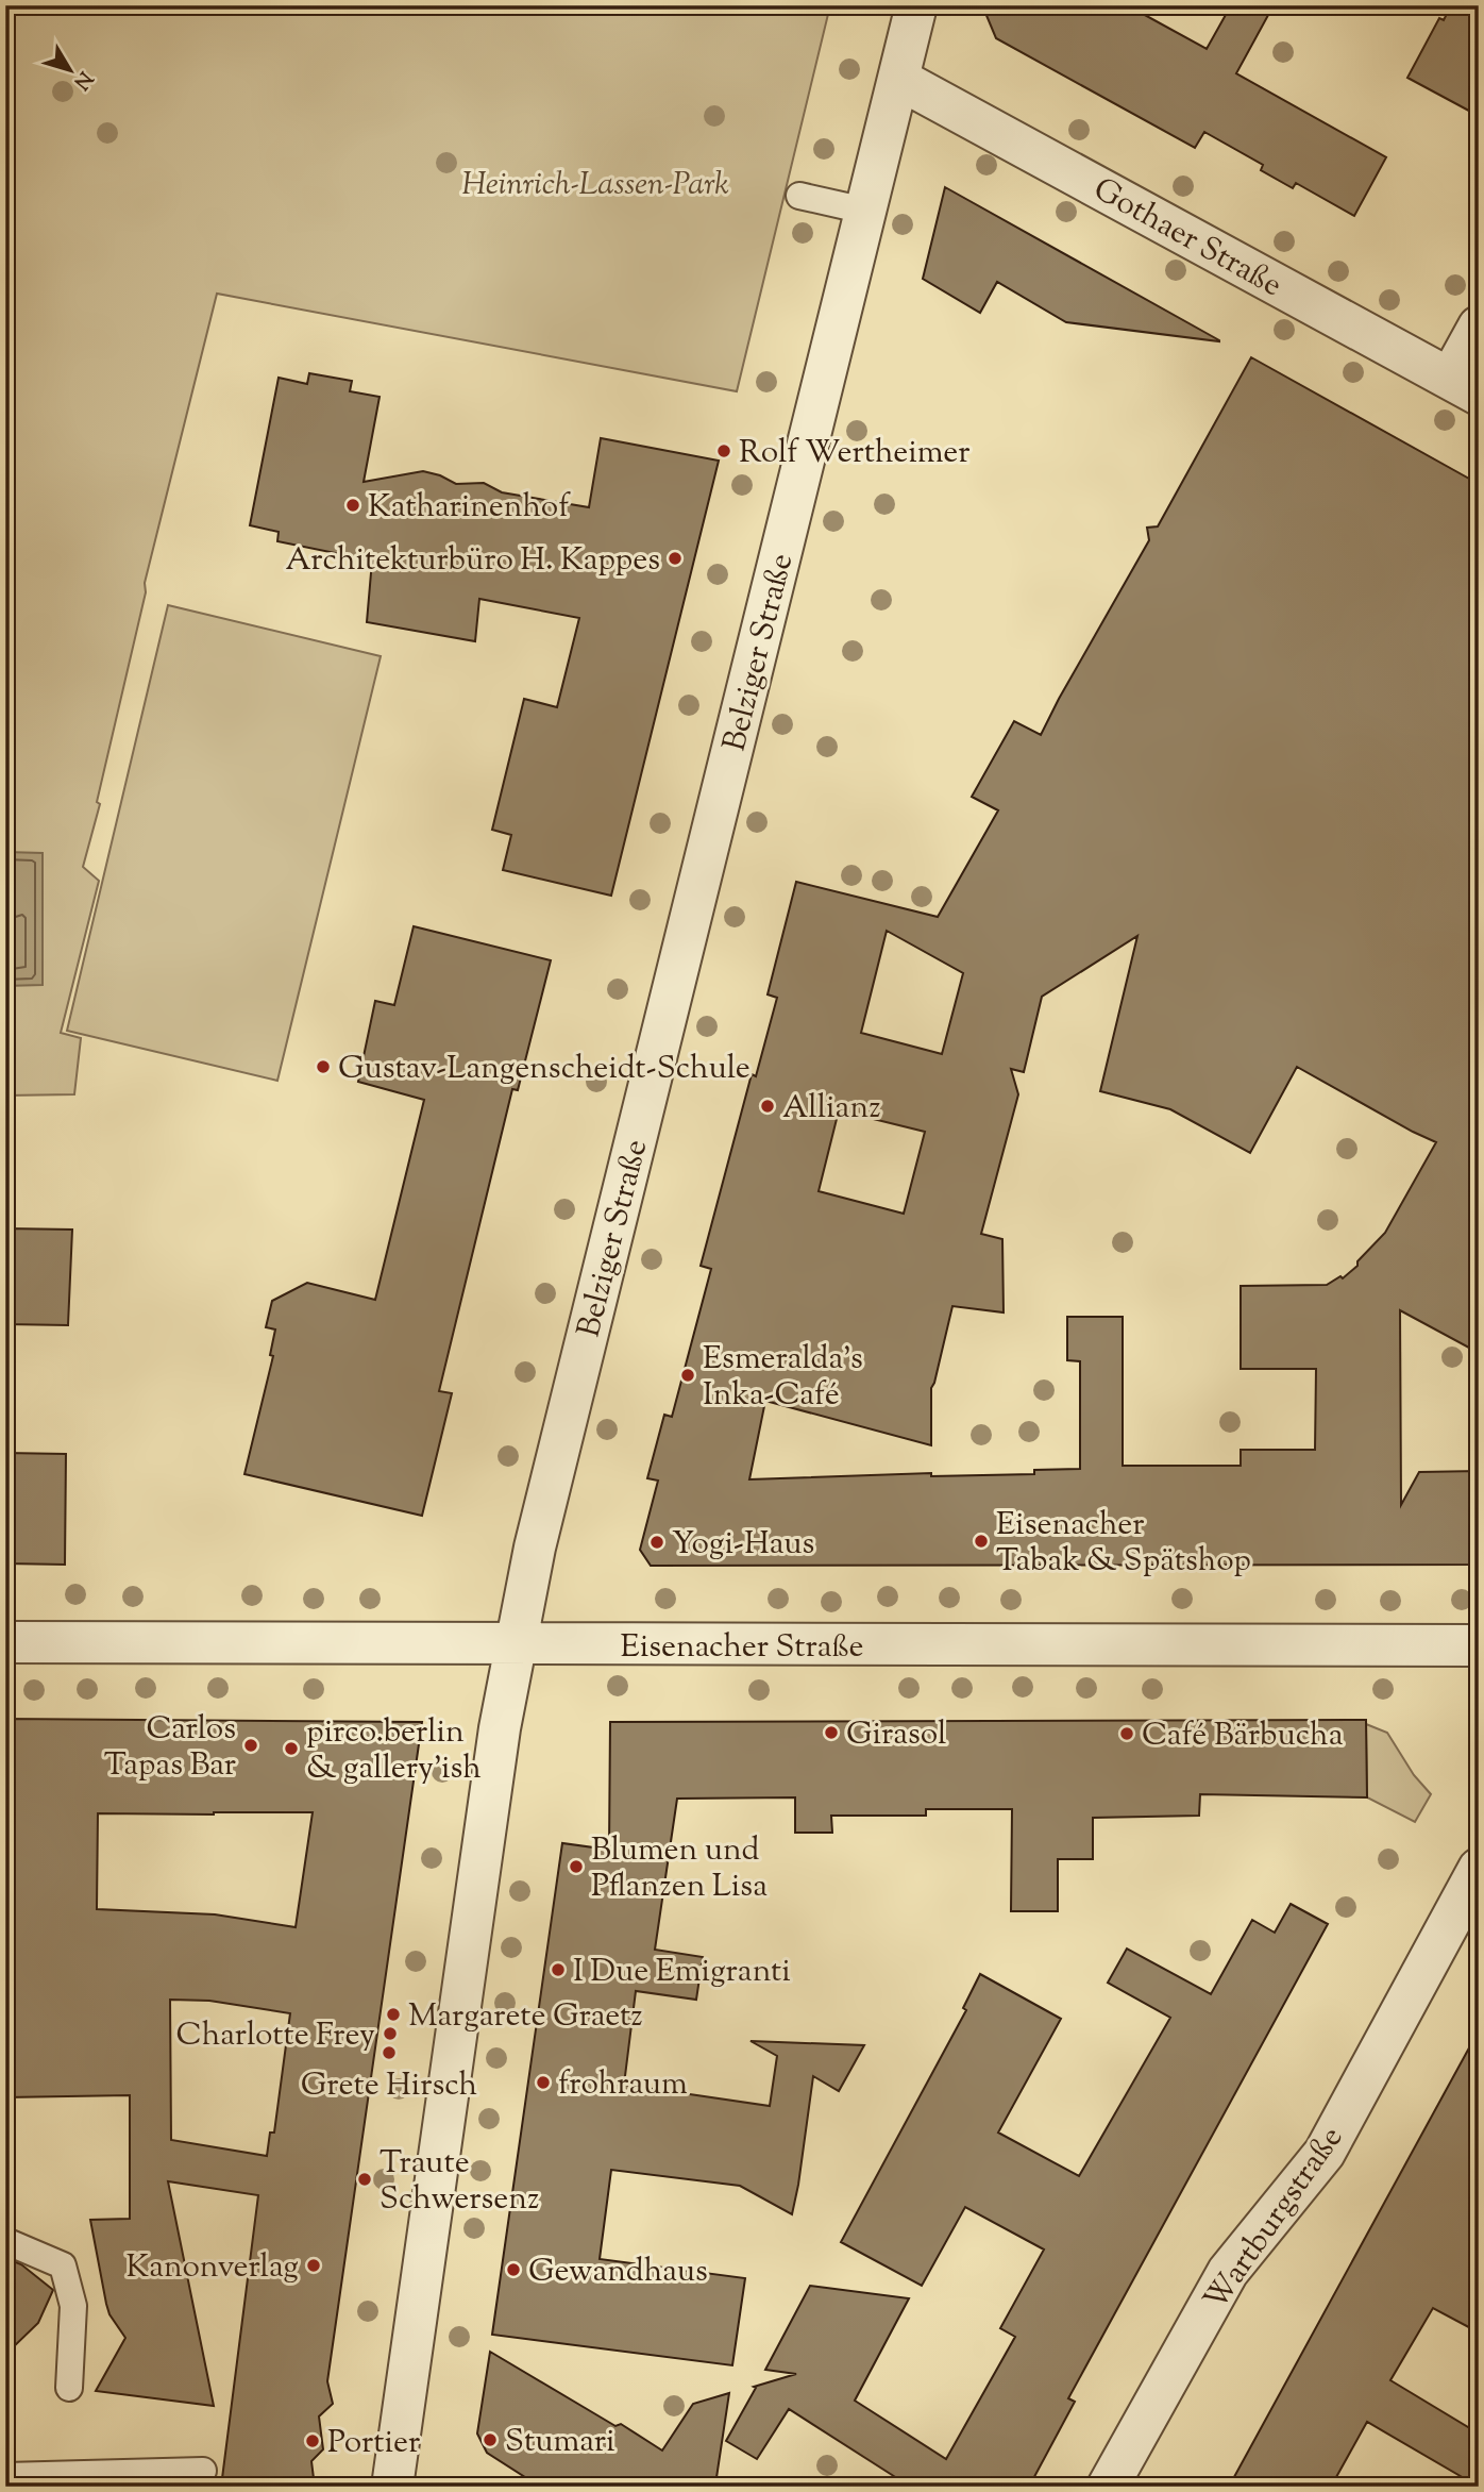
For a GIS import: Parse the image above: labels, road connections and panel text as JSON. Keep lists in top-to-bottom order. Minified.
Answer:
{"streets":{"street":["Gothaer Straße","Belziger Straße","Eisenacher Straße","Wartburgstraße"]},"crossings":[["Gothaer Straße","Belziger Straße"],["Belziger Straße","Eisenacher Straße"]],"parks":["Heinrich-Lassen-Park"],"places":["Rolf Wertheimer","Katharinenhof","Architekturbüro H. Kappes","Gustav-Langenscheidt-Schule","Allianz","Esmeralda's Inka-Café","Eisenacher Tabak & Spätshop","Yogi-Haus","Girasol","Café Bärbucha","Carlos Tapas Bar","pirco.berlin & gallery'ish","Blumen und Pflanzen Lisa","I Due Emigranti","Margarete Graetz","Charlotte Frey","Grete Hirsch","frohraum","Traute Schwersenz","Kanonverlag","Gewandhaus","Stumari","Portier"],"north":"bottom right"}
